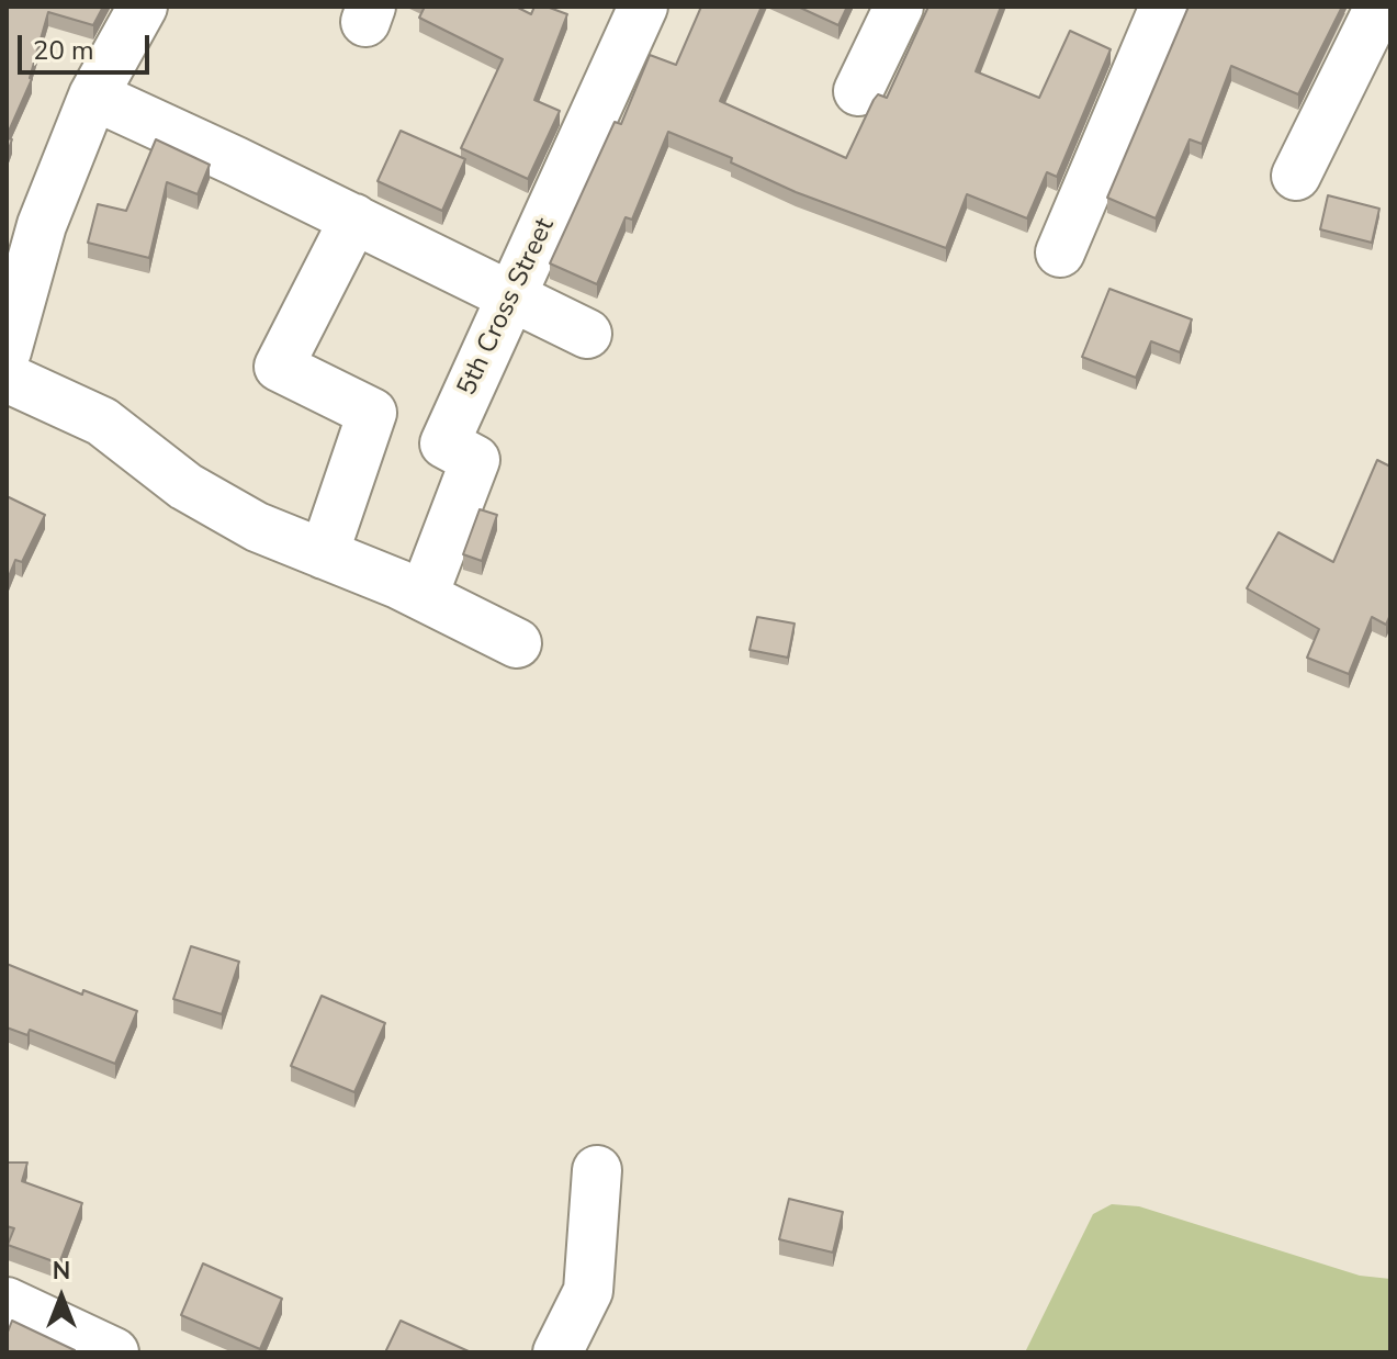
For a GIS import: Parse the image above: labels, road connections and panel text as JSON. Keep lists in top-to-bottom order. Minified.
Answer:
{"streets":{"street":["5th Cross Street"]},"scale_bar":"20 m","north":"top"}
